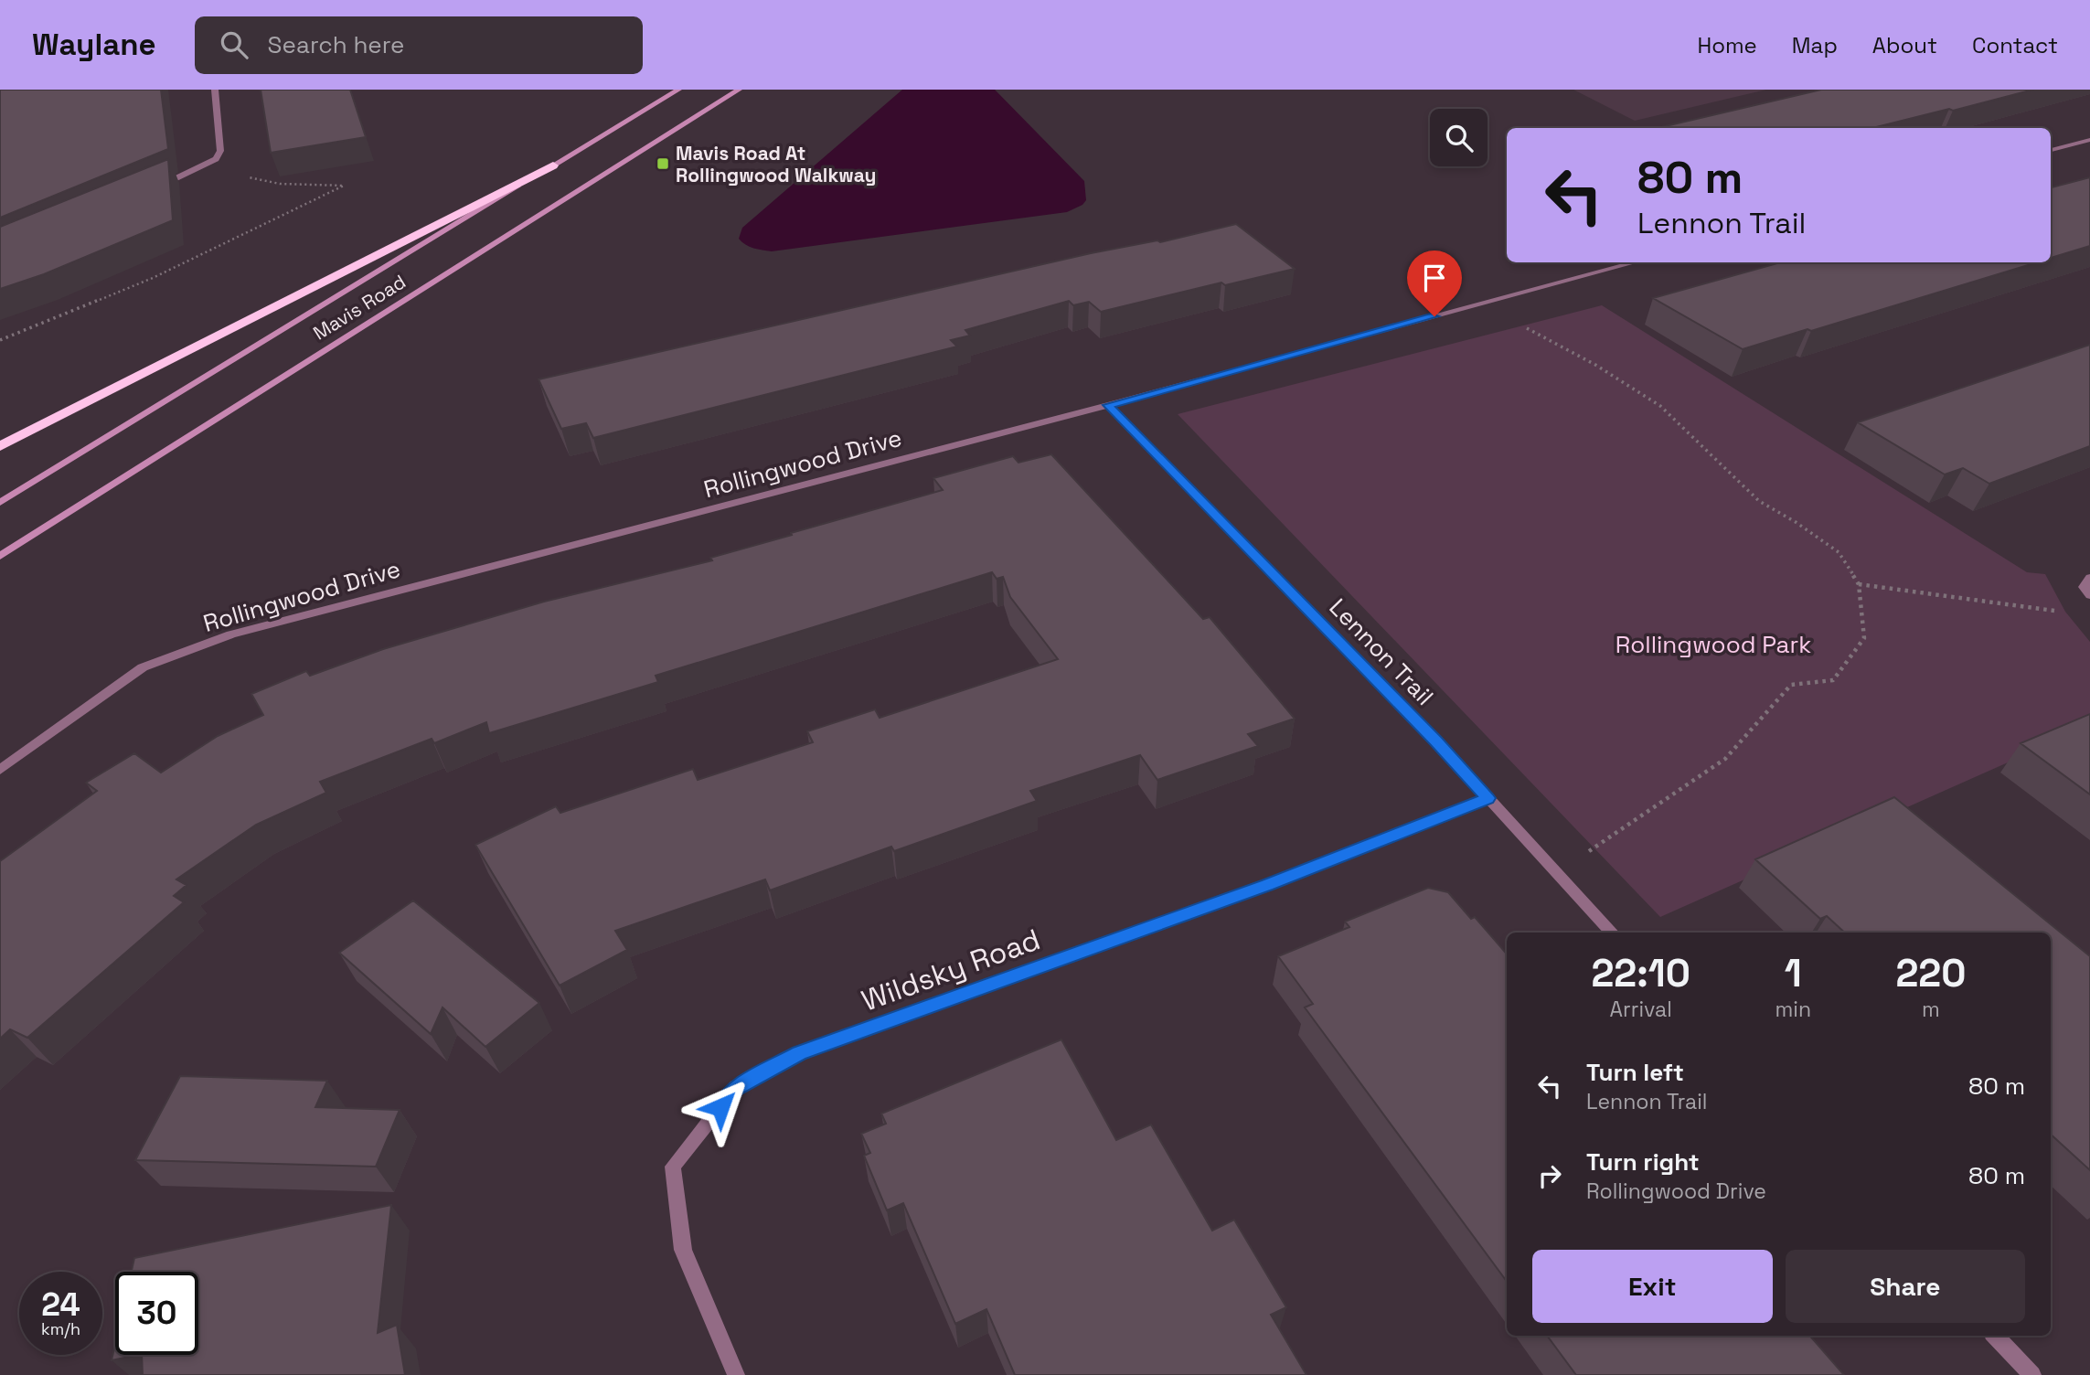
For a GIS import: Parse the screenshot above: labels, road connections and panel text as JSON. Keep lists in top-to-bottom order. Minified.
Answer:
{"streets":{"main road":["Mavis Road"],"street":["Rollingwood Drive","Lennon Trail","Wildsky Road"]},"crossings":[["Rollingwood Drive","Lennon Trail"],["Lennon Trail","Wildsky Road"]],"parks":["Rollingwood Park"],"places":{"transit":["Mavis Road At Rollingwood Walkway"]},"page":{"header":"Waylane","search":"Search here","nav":["Home","Map","About","Contact"],"turn":["80 m","Lennon Trail"],"eta":["22:10","Arrival","1","min","220","m"],"list":[{"name":"Turn left","note":"Lennon Trail","value":"80 m"},{"name":"Turn right","note":"Rollingwood Drive","value":"80 m"}],"buttons":["Exit","Share"],"speed":"24 km/h","limit":"30"}}
